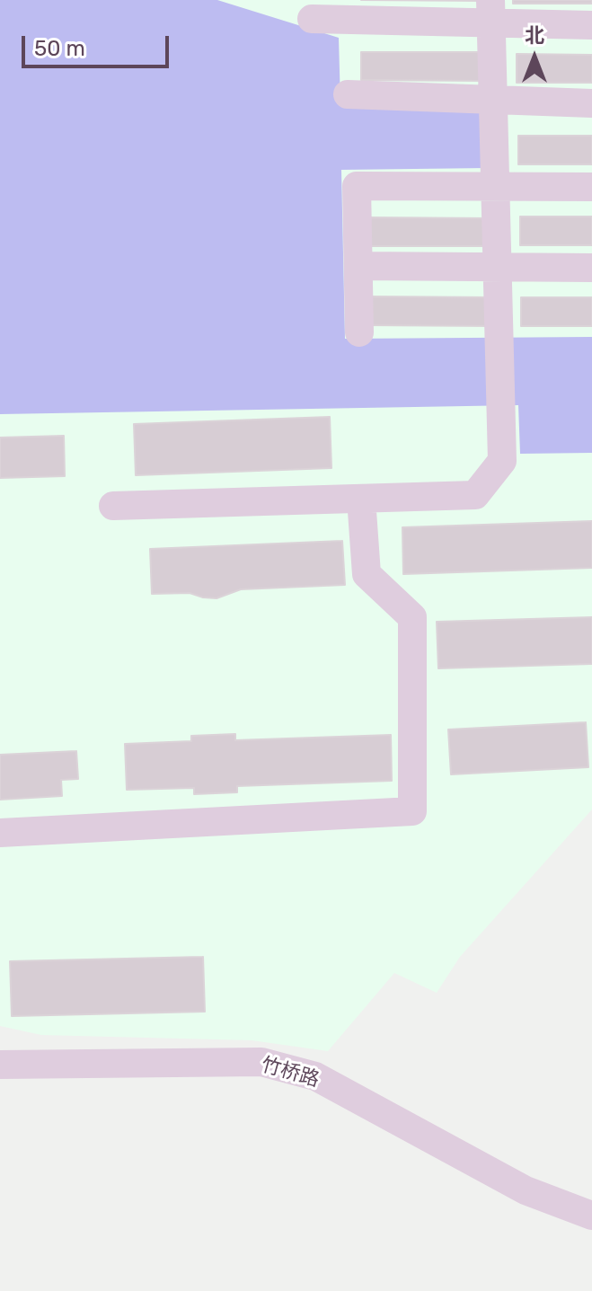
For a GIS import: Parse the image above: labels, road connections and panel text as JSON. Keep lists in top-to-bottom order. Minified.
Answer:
{"streets":{"street":["竹桥路"]},"scale_bar":"50 m","north":"top"}
